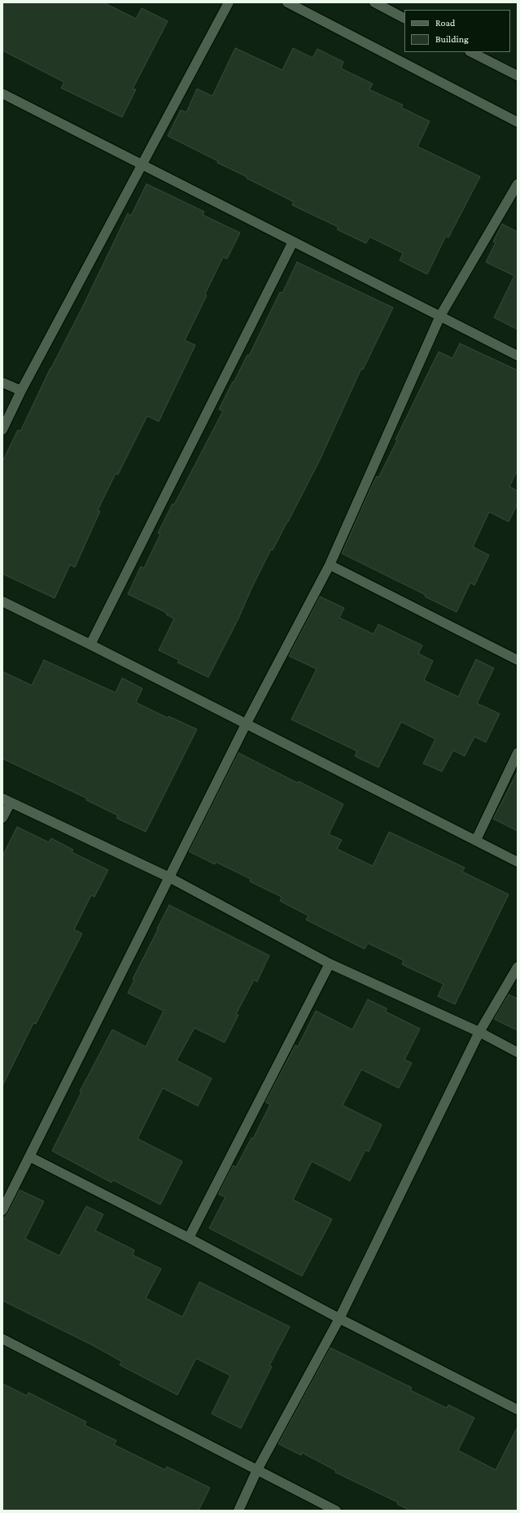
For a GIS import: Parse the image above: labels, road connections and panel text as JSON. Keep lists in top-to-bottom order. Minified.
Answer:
{"legend":["Road","Building"]}
